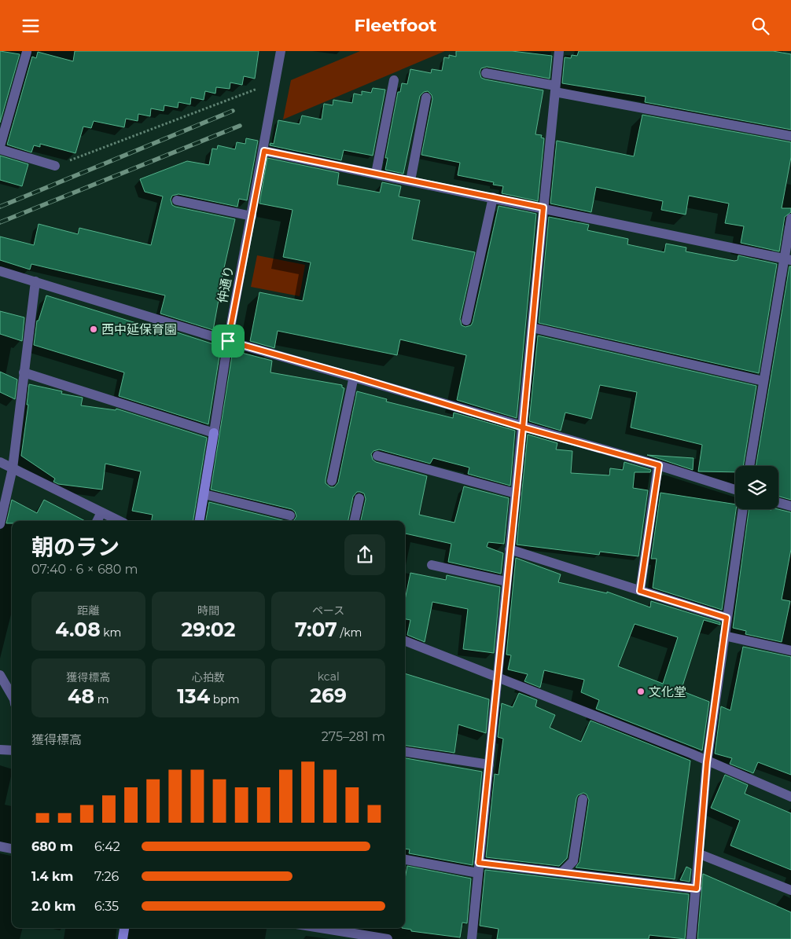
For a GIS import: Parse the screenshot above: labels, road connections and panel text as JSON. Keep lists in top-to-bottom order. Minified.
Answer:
{"streets":{"street":["仲通り"]},"places":["西中延保育園","文化堂"],"page":{"header":"Fleetfoot","heading":["朝のラン","07:40 · 6 × 680 m"],"stats":[["距離","4.08 km"],["時間","29:02"],["ペース","7:07 /km"],["獲得標高","48 m"],["心拍数","134 bpm"],["kcal","269"]],"chart":["獲得標高","275–281 m"],"list":[{"name":"680 m","note":"6:42"},{"name":"1.4 km","note":"7:26"},{"name":"2.0 km","note":"6:35"}]}}
